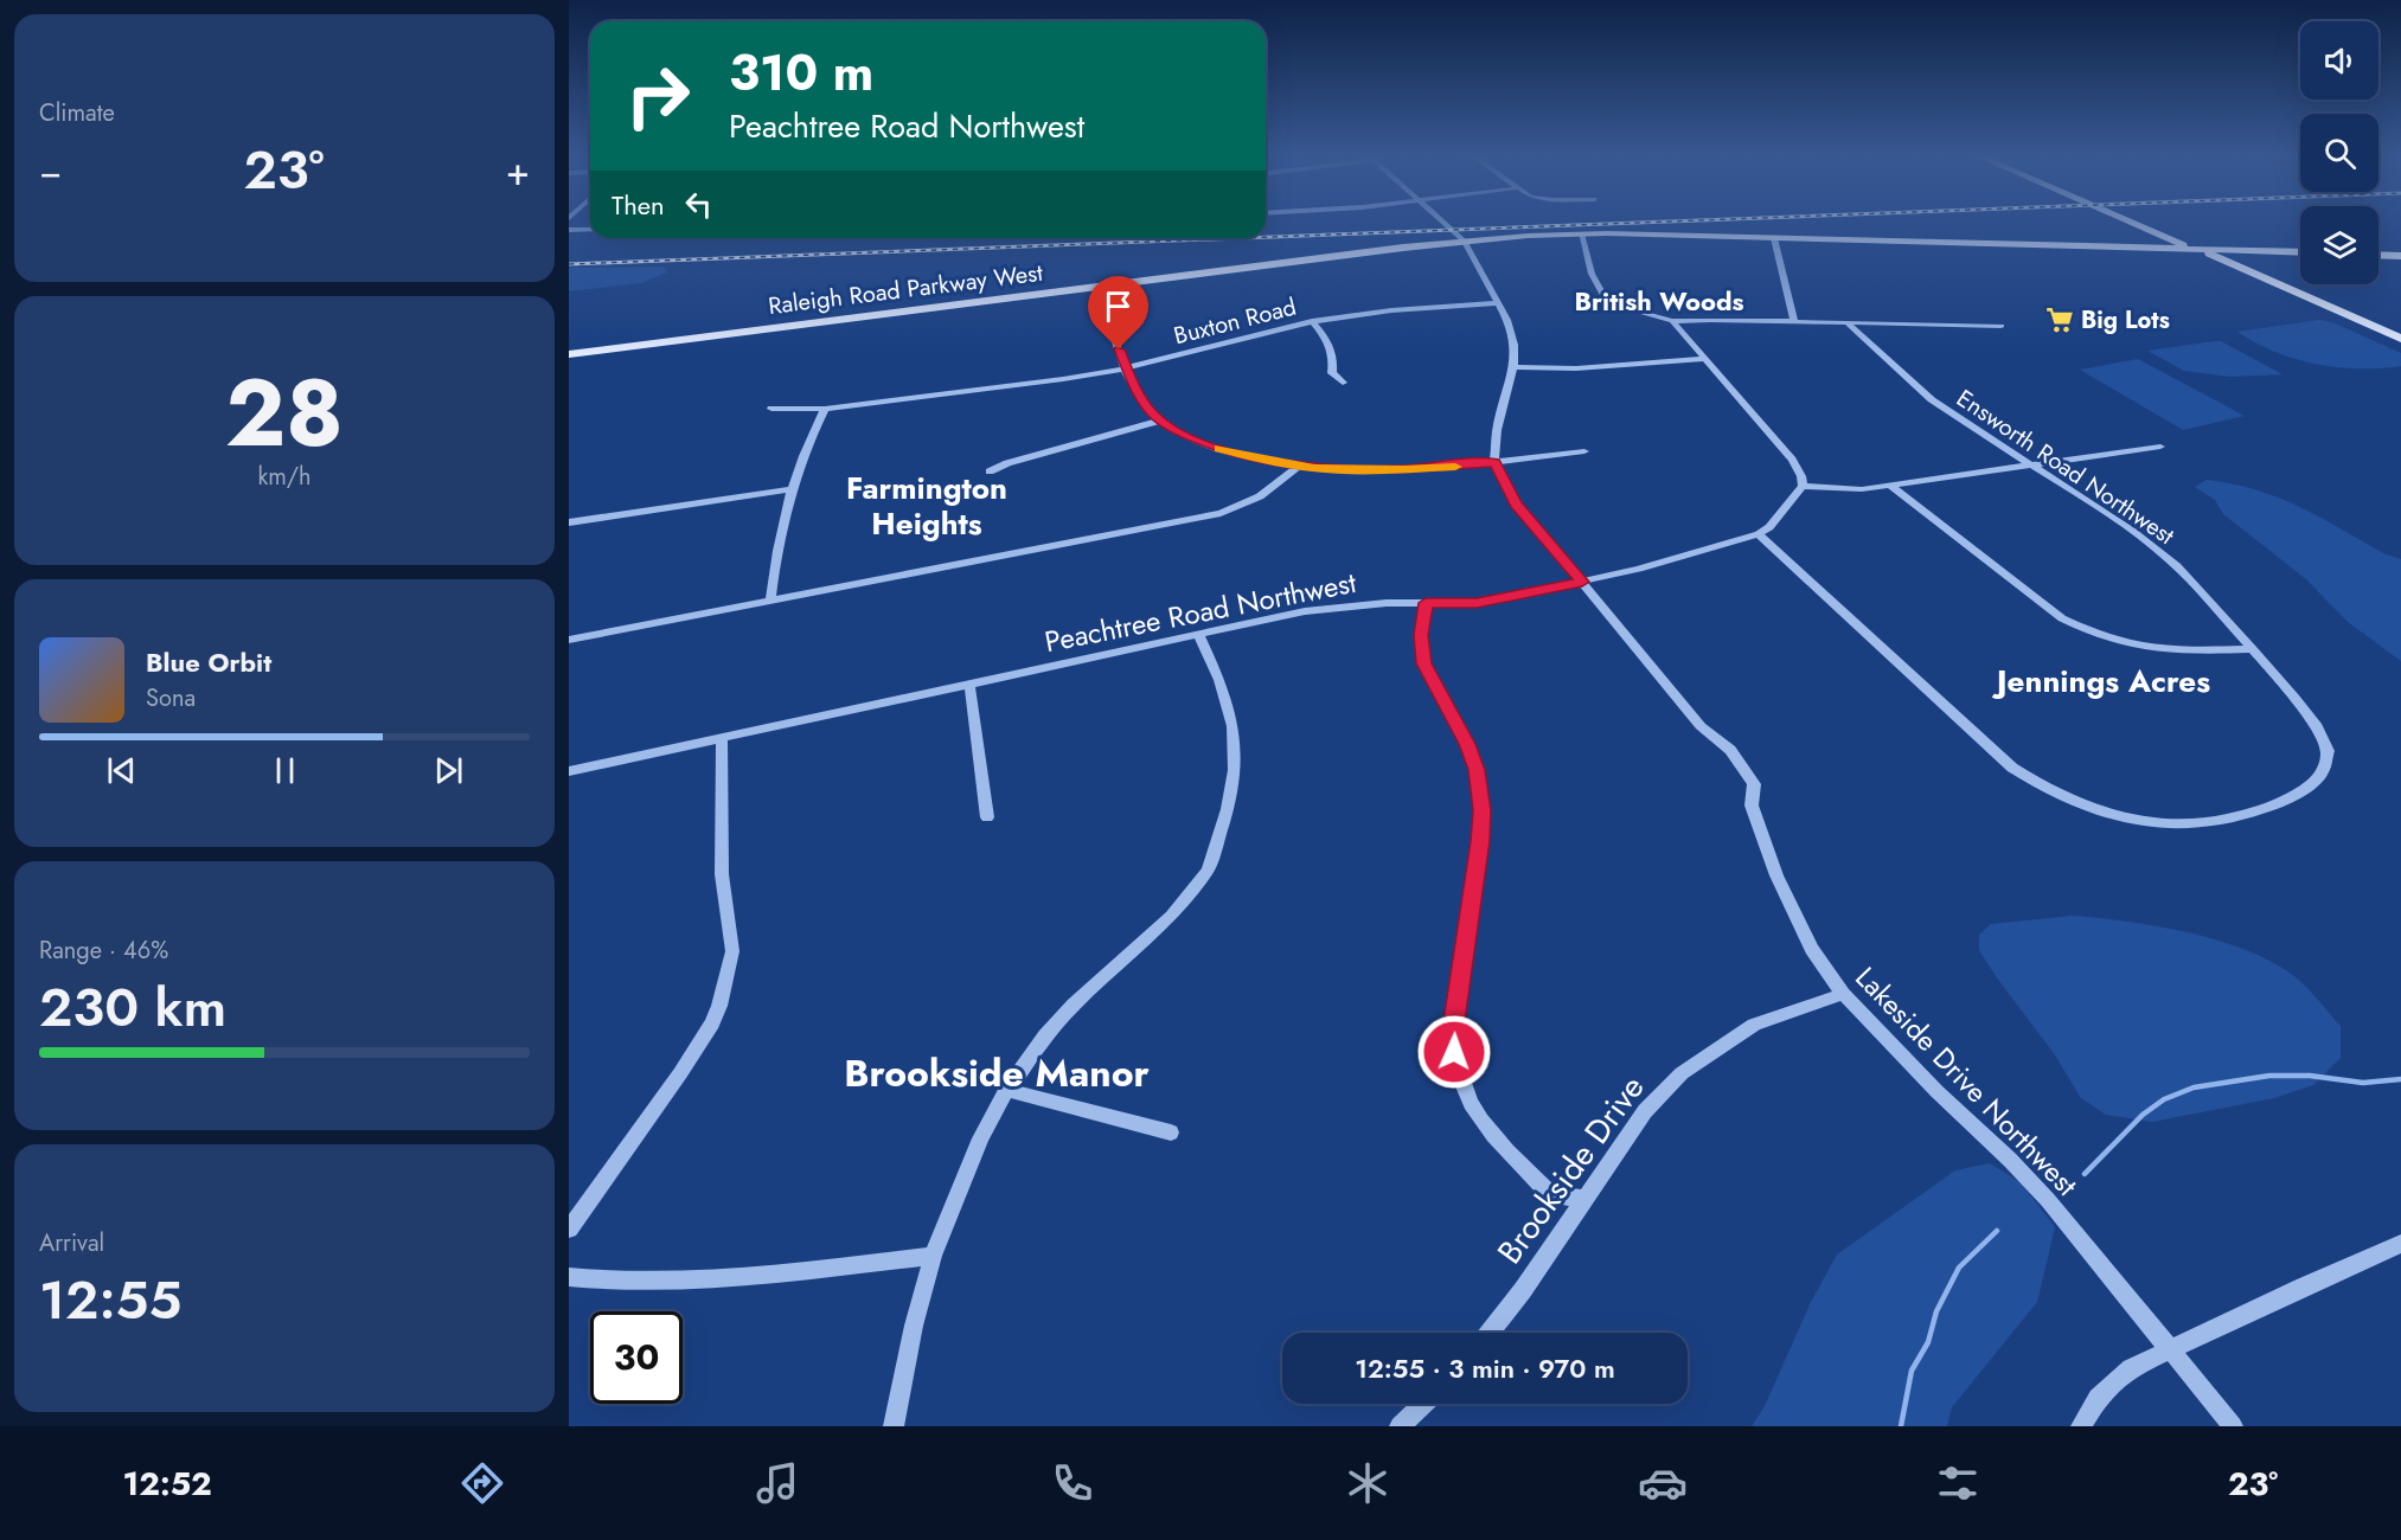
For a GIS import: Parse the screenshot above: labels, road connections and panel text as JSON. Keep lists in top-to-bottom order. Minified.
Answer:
{"streets":{"main road":["Raleigh Road Parkway West"],"street":["Buxton Road","Ensworth Road Northwest","Peachtree Road Northwest","Lakeside Drive Northwest","Brookside Drive"]},"crossings":[["Ensworth Road Northwest","Peachtree Road Northwest"],["Peachtree Road Northwest","Lakeside Drive Northwest"],["Lakeside Drive Northwest","Brookside Drive"]],"districts":["British Woods","Farmington Heights","Jennings Acres","Brookside Manor"],"places":{"supermarket":["Big Lots"]},"page":{"tile":["Climate",["28","km/h"],["Range · 46%","230 km"],["Arrival","12:55"]],"turn":["310 m","Peachtree Road Northwest"],"heat":["−","23°","+"],"then":"Then","song":["Blue Orbit","Sona"],"limit":"30","trip":"12:55 · 3 min · 970 m","tabs":["12:52","23°"]}}
